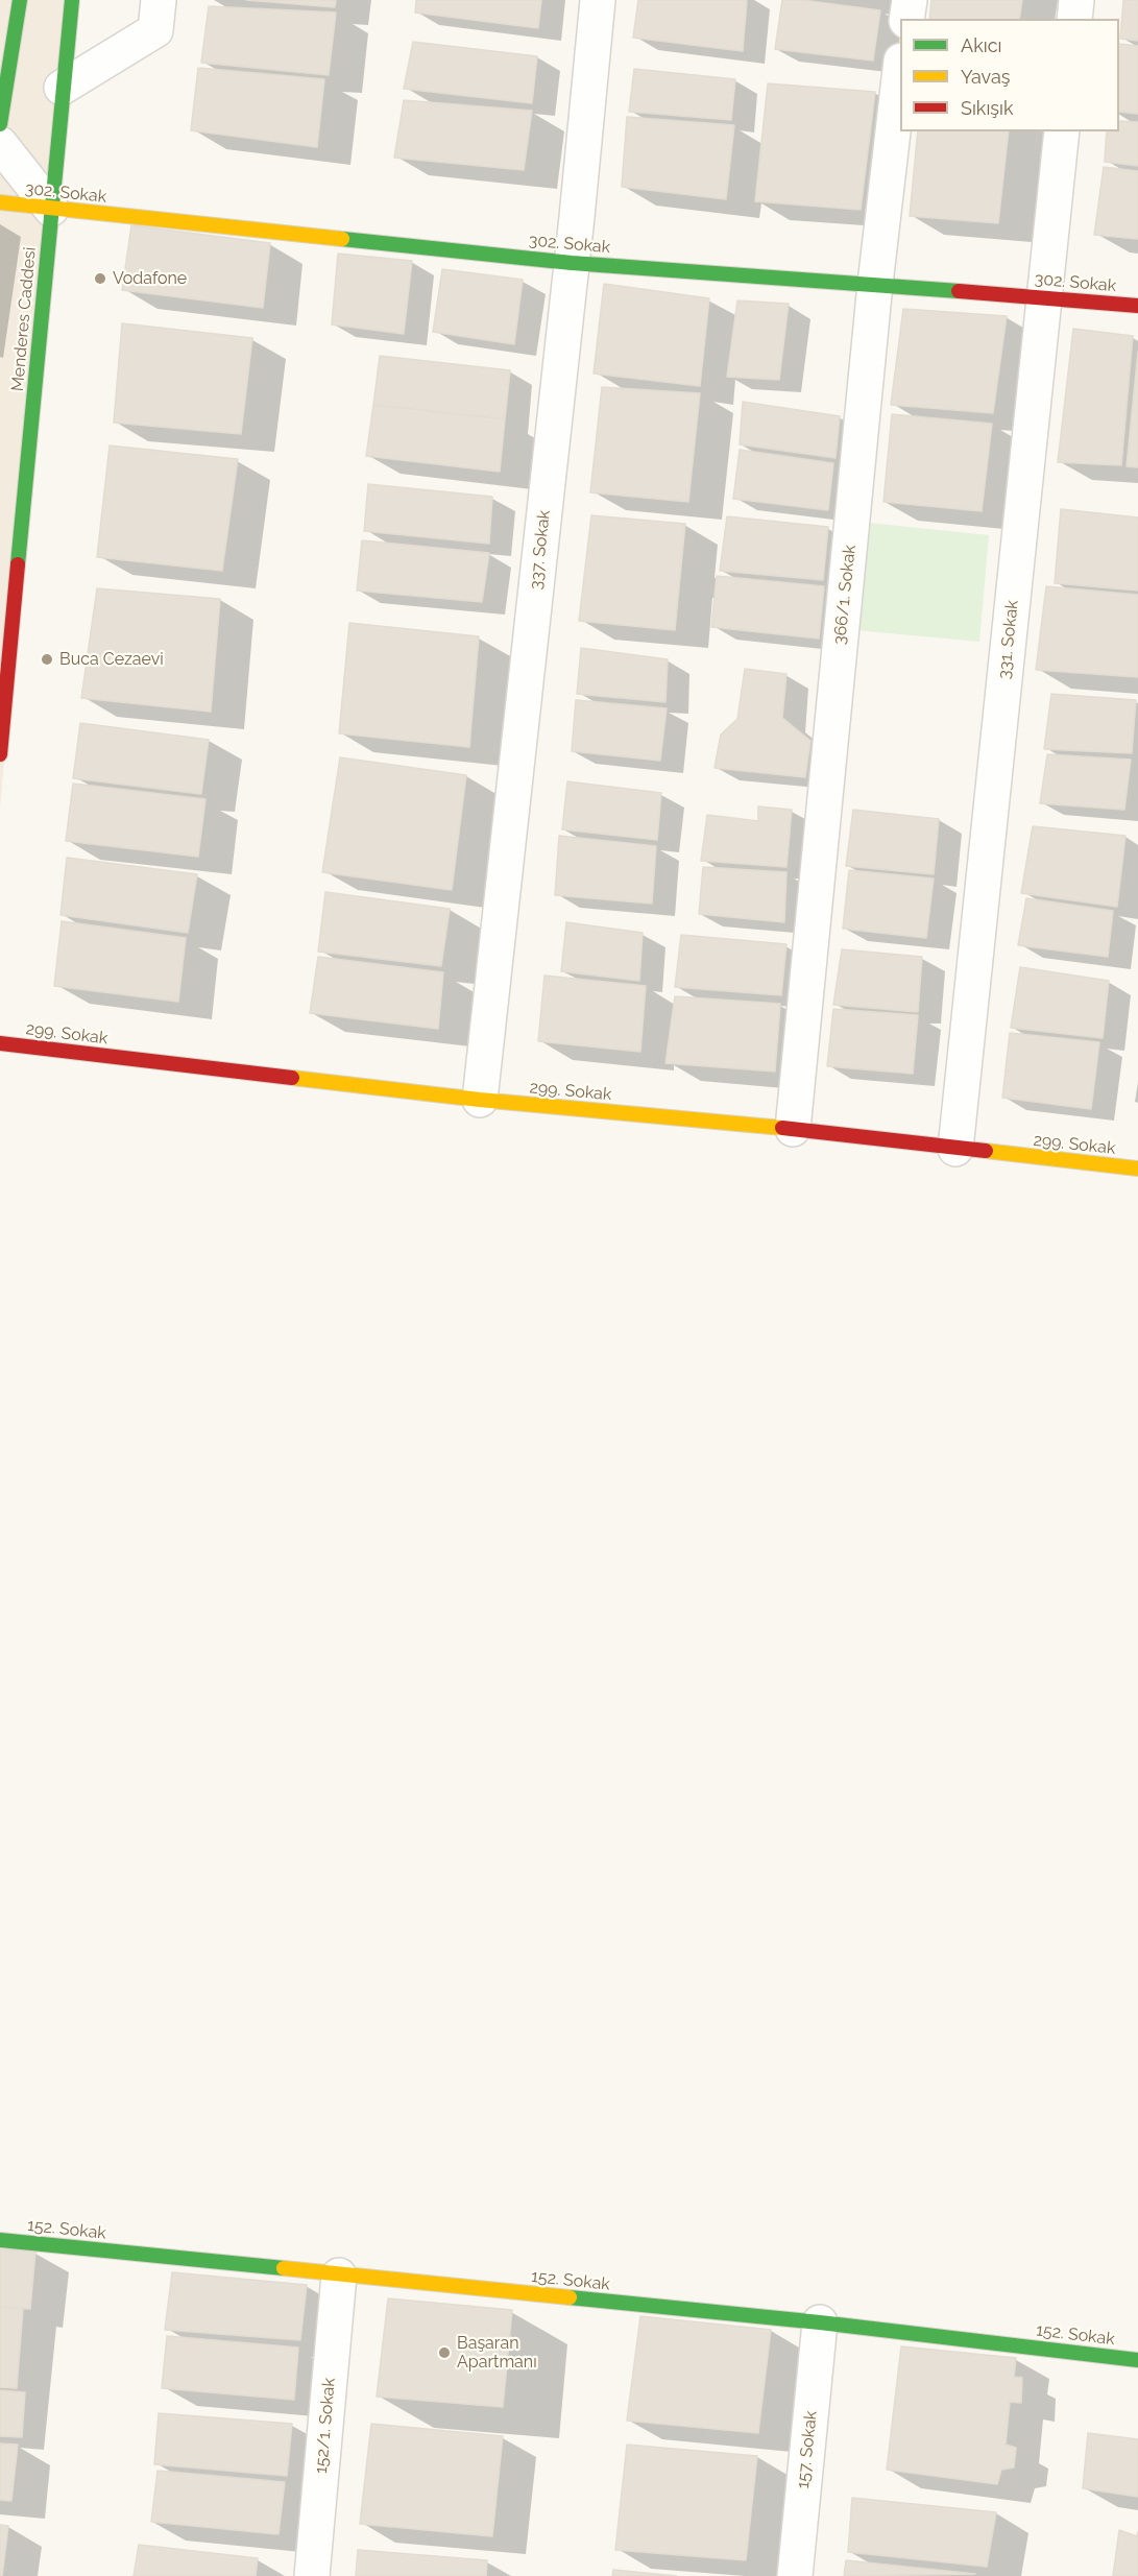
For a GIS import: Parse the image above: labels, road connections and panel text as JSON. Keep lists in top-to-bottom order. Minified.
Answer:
{"streets":{"street":["302. Sokak","Menderes Caddesi","337. Sokak","366/1. Sokak","331. Sokak","299. Sokak","152. Sokak","152/1. Sokak","157. Sokak"]},"crossings":[["302. Sokak","Menderes Caddesi"],["302. Sokak","337. Sokak"],["302. Sokak","366/1. Sokak"],["302. Sokak","331. Sokak"],["337. Sokak","299. Sokak"],["366/1. Sokak","299. Sokak"],["331. Sokak","299. Sokak"],["152. Sokak","152/1. Sokak"],["152. Sokak","157. Sokak"]],"places":["Vodafone","Buca Cezaevi","Başaran Apartmanı"],"legend":["Akıcı","Yavaş","Sıkışık"]}
